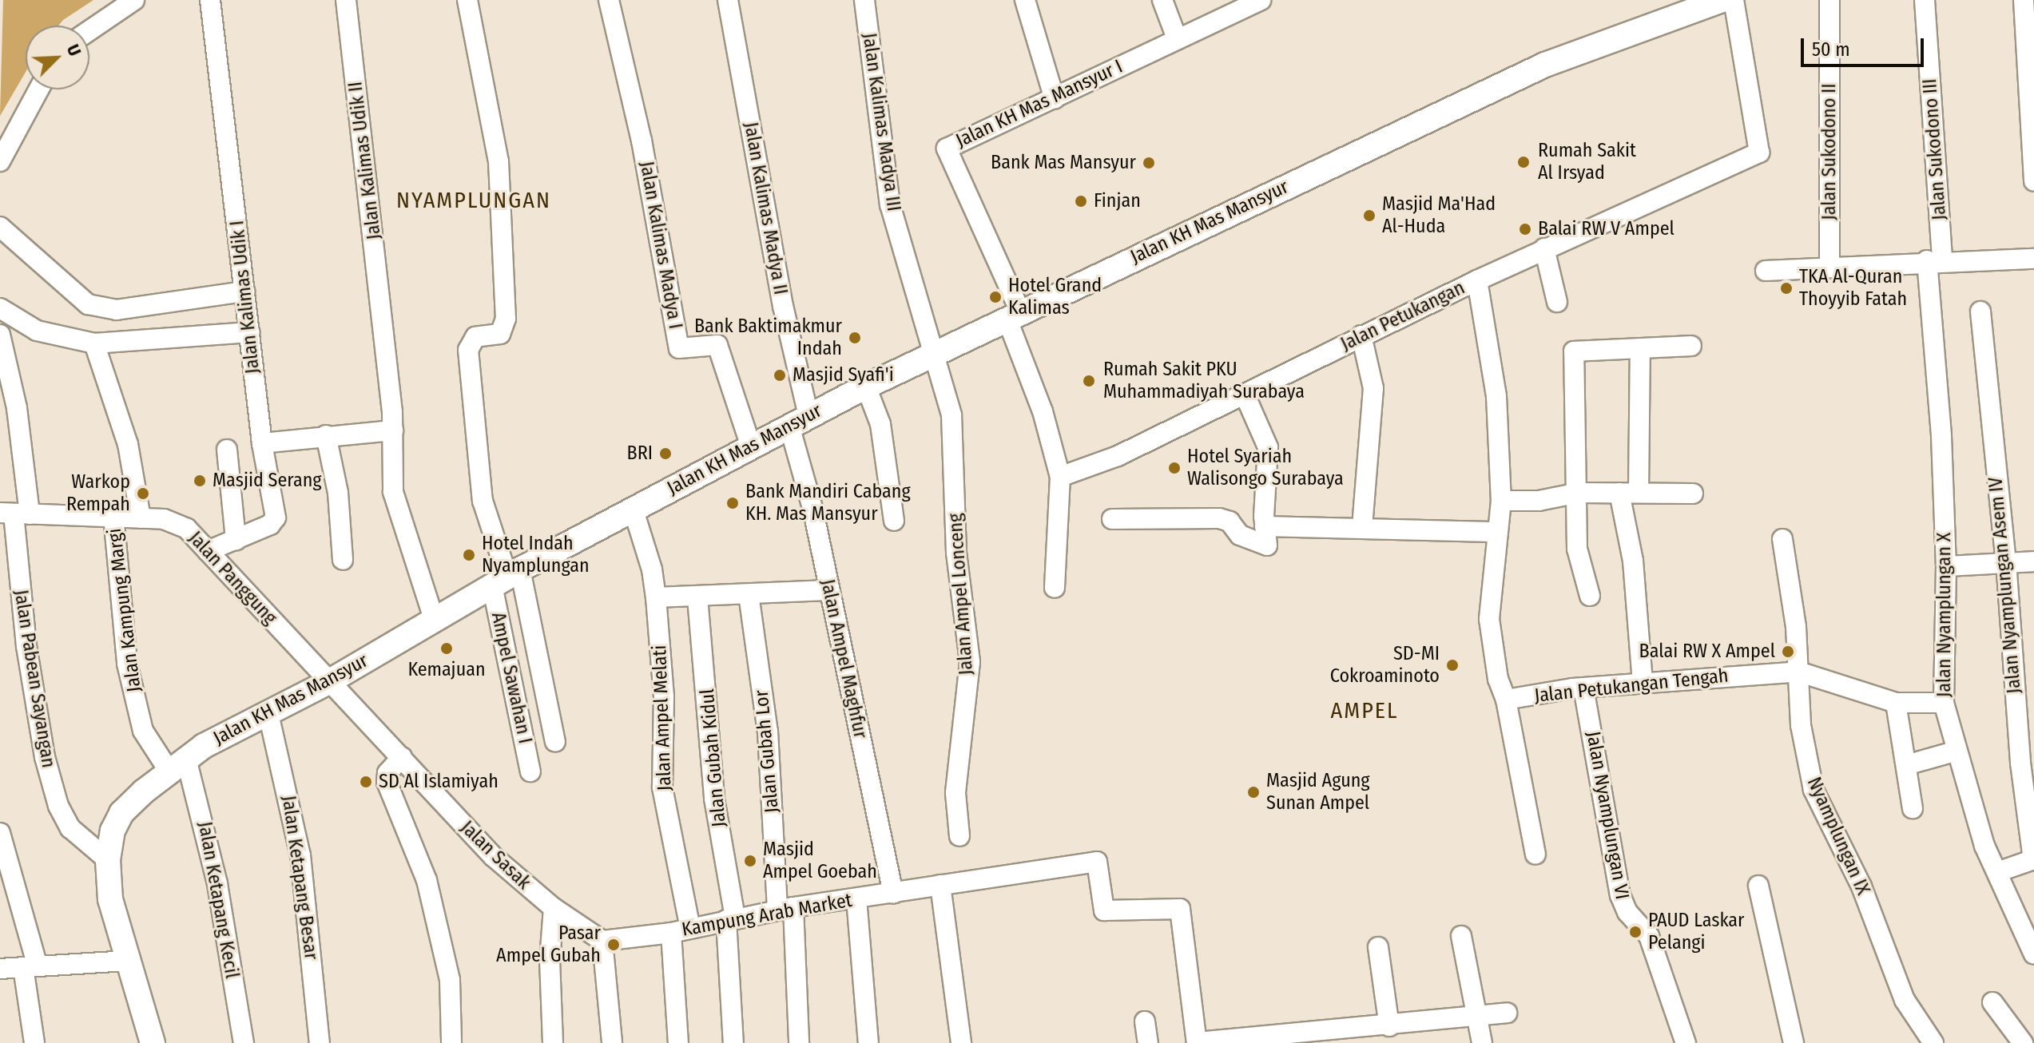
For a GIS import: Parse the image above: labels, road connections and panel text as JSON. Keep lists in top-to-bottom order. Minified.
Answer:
{"streets":{"street":["Jalan KH Mas Mansyur I","Jalan Kalimas Madya III","Jalan Sukodono III","Jalan Sukodono II","Jalan Kalimas Udik II","Jalan Kalimas Madya II","Jalan KH Mas Mansyur","Jalan Kalimas Madya I","Jalan Kalimas Udik I","Jalan Petukangan","Jalan Panggung","Jalan Nyamplungan Asem IV","Jalan Ampel Lonceng","Jalan Kampung Margi","Jalan Nyamplungan X","Jalan Ampel Maghfur","Ampel Sawahan I","Jalan Pabean Sayangan","Jalan Petukangan Tengah","Jalan Ampel Melati","Jalan Gubah Lor","Jalan Gubah Kidul","Jalan Nyamplungan VI","Nyamplungan IX","Jalan Sasak","Jalan Ketapang Besar","Jalan Ketapang Kecil","Kampung Arab Market"]},"crossings":[["Jalan KH Mas Mansyur I","Jalan KH Mas Mansyur"],["Jalan Kalimas Madya III","Jalan KH Mas Mansyur"],["Jalan Kalimas Madya III","Jalan Ampel Lonceng"],["Jalan Sukodono III","Jalan Nyamplungan X"],["Jalan Kalimas Udik II","Jalan KH Mas Mansyur"],["Jalan Kalimas Madya II","Jalan KH Mas Mansyur"],["Jalan Kalimas Madya II","Jalan Ampel Maghfur"],["Jalan KH Mas Mansyur","Jalan Kalimas Madya I"],["Jalan KH Mas Mansyur","Jalan Panggung"],["Jalan KH Mas Mansyur","Jalan Ampel Lonceng"],["Jalan KH Mas Mansyur","Jalan Kampung Margi"],["Jalan KH Mas Mansyur","Jalan Ampel Maghfur"],["Jalan KH Mas Mansyur","Ampel Sawahan I"],["Jalan KH Mas Mansyur","Jalan Pabean Sayangan"],["Jalan KH Mas Mansyur","Jalan Ampel Melati"],["Jalan KH Mas Mansyur","Jalan Sasak"],["Jalan KH Mas Mansyur","Jalan Ketapang Besar"],["Jalan KH Mas Mansyur","Jalan Ketapang Kecil"],["Jalan Kalimas Udik I","Jalan Panggung"],["Jalan Petukangan","Jalan Petukangan Tengah"],["Jalan Panggung","Jalan Kampung Margi"],["Jalan Panggung","Jalan Pabean Sayangan"],["Jalan Panggung","Jalan Sasak"],["Jalan Kampung Margi","Jalan Ketapang Kecil"],["Jalan Ampel Maghfur","Kampung Arab Market"],["Jalan Petukangan Tengah","Jalan Nyamplungan VI"],["Jalan Petukangan Tengah","Nyamplungan IX"],["Jalan Ampel Melati","Kampung Arab Market"],["Jalan Gubah Lor","Kampung Arab Market"],["Jalan Gubah Kidul","Kampung Arab Market"],["Jalan Sasak","Kampung Arab Market"]],"districts":["NYAMPLUNGAN","AMPEL"],"places":["Rumah Sakit Al Irsyad","Bank Mas Mansyur","Finjan","Masjid Ma'Had Al-Huda","Balai RW V Ampel","TKA Al-Quran Thoyyib Fatah","Hotel Grand Kalimas","Bank Baktimakmur Indah","Masjid Syafi'i","Rumah Sakit PKU Muhammadiyah Surabaya","BRI","Hotel Syariah Walisongo Surabaya","Masjid Serang","Warkop Rempah","Bank Mandiri Cabang KH. Mas Mansyur","Hotel Indah Nyamplungan","Kemajuan","Balai RW X Ampel","SD-MI Cokroaminoto","SD Al Islamiyah","Masjid Agung Sunan Ampel","Masjid Ampel Goebah","PAUD Laskar Pelangi","Pasar Ampel Gubah"],"scale_bar":"50 m","north":"top right"}
